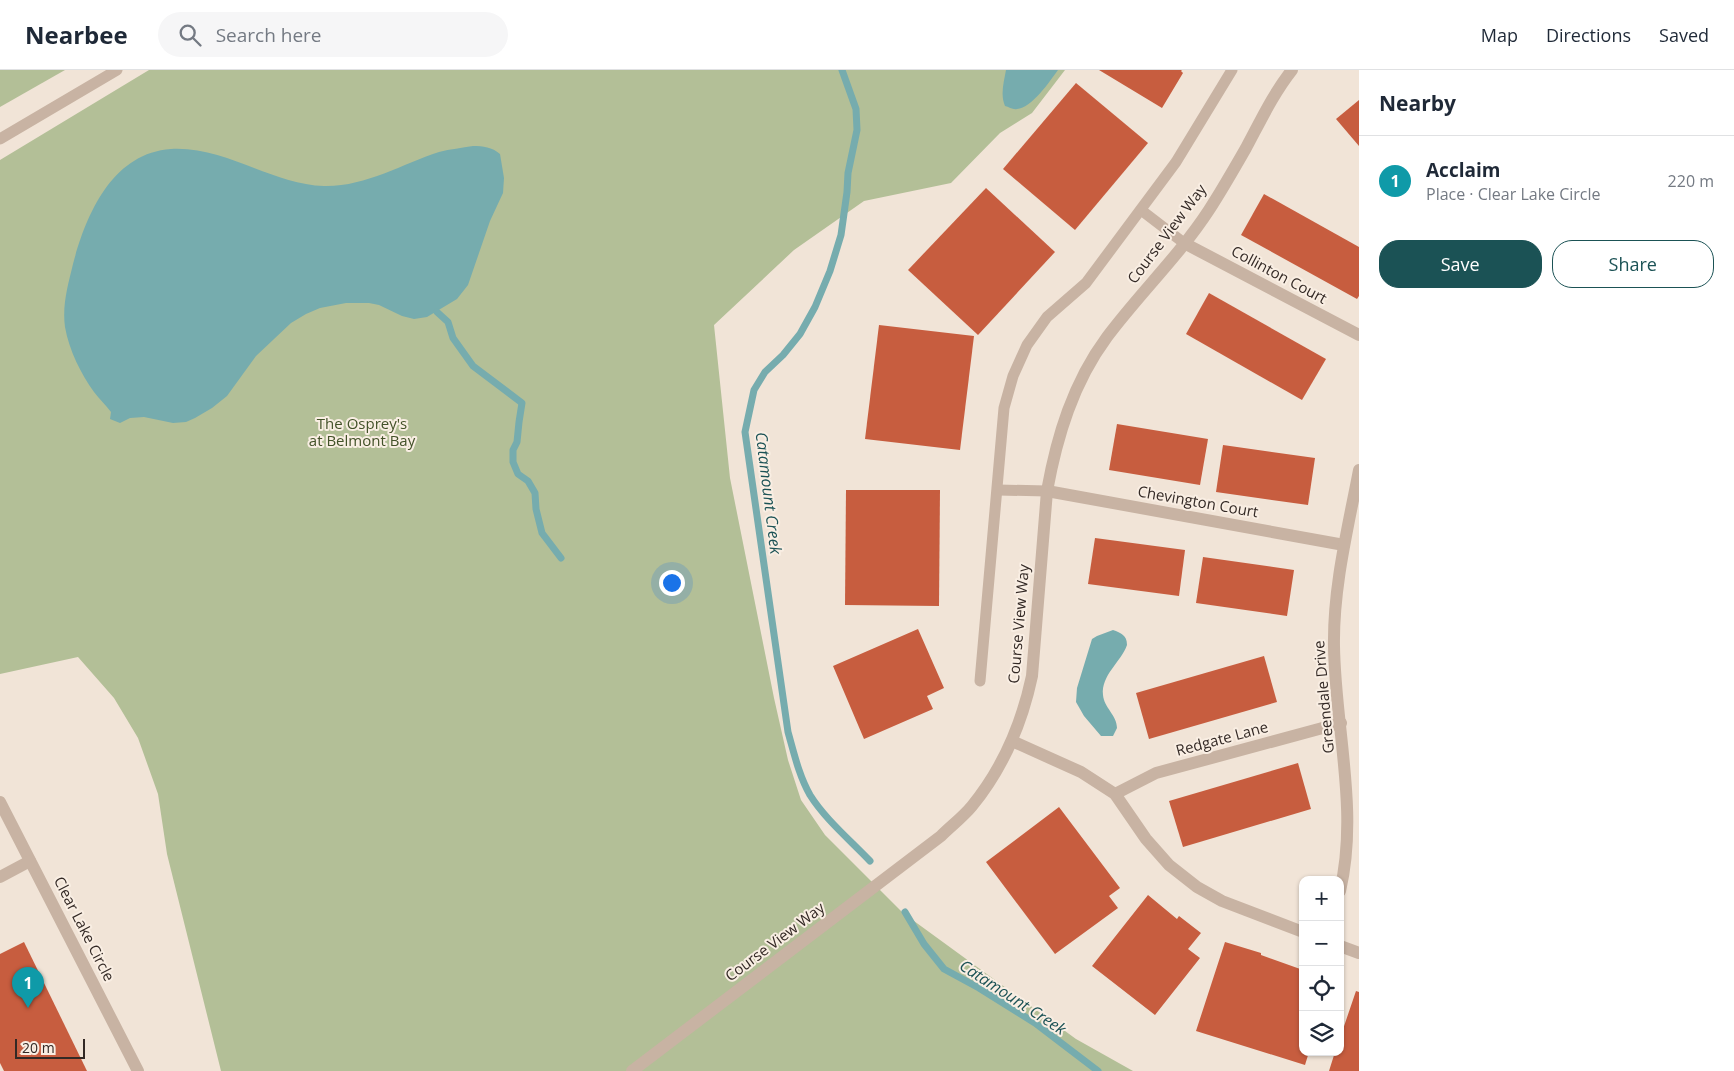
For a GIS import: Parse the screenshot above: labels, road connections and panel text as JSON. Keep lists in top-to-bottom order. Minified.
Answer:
{"streets":{"street":["Course View Way","Collinton Court","Chevington Court","Greendale Drive","Redgate Lane","Clear Lake Circle"]},"crossings":[["Course View Way","Collinton Court"],["Course View Way","Chevington Court"],["Chevington Court","Greendale Drive"],["Greendale Drive","Redgate Lane"]],"water":["Catamount Creek"],"parks":["The Osprey's at Belmont Bay"],"scale_bar":"20 m","page":{"header":"Nearbee","search":"Search here","nav":["Map","Directions","Saved"],"heading":"Nearby","list":[{"mark":"1","name":"Acclaim","note":"Place · Clear Lake Circle","value":"220 m"}],"buttons":["Save","Share"],"map_buttons":["+","−"],"pins":"1","scale":"20 m"}}
